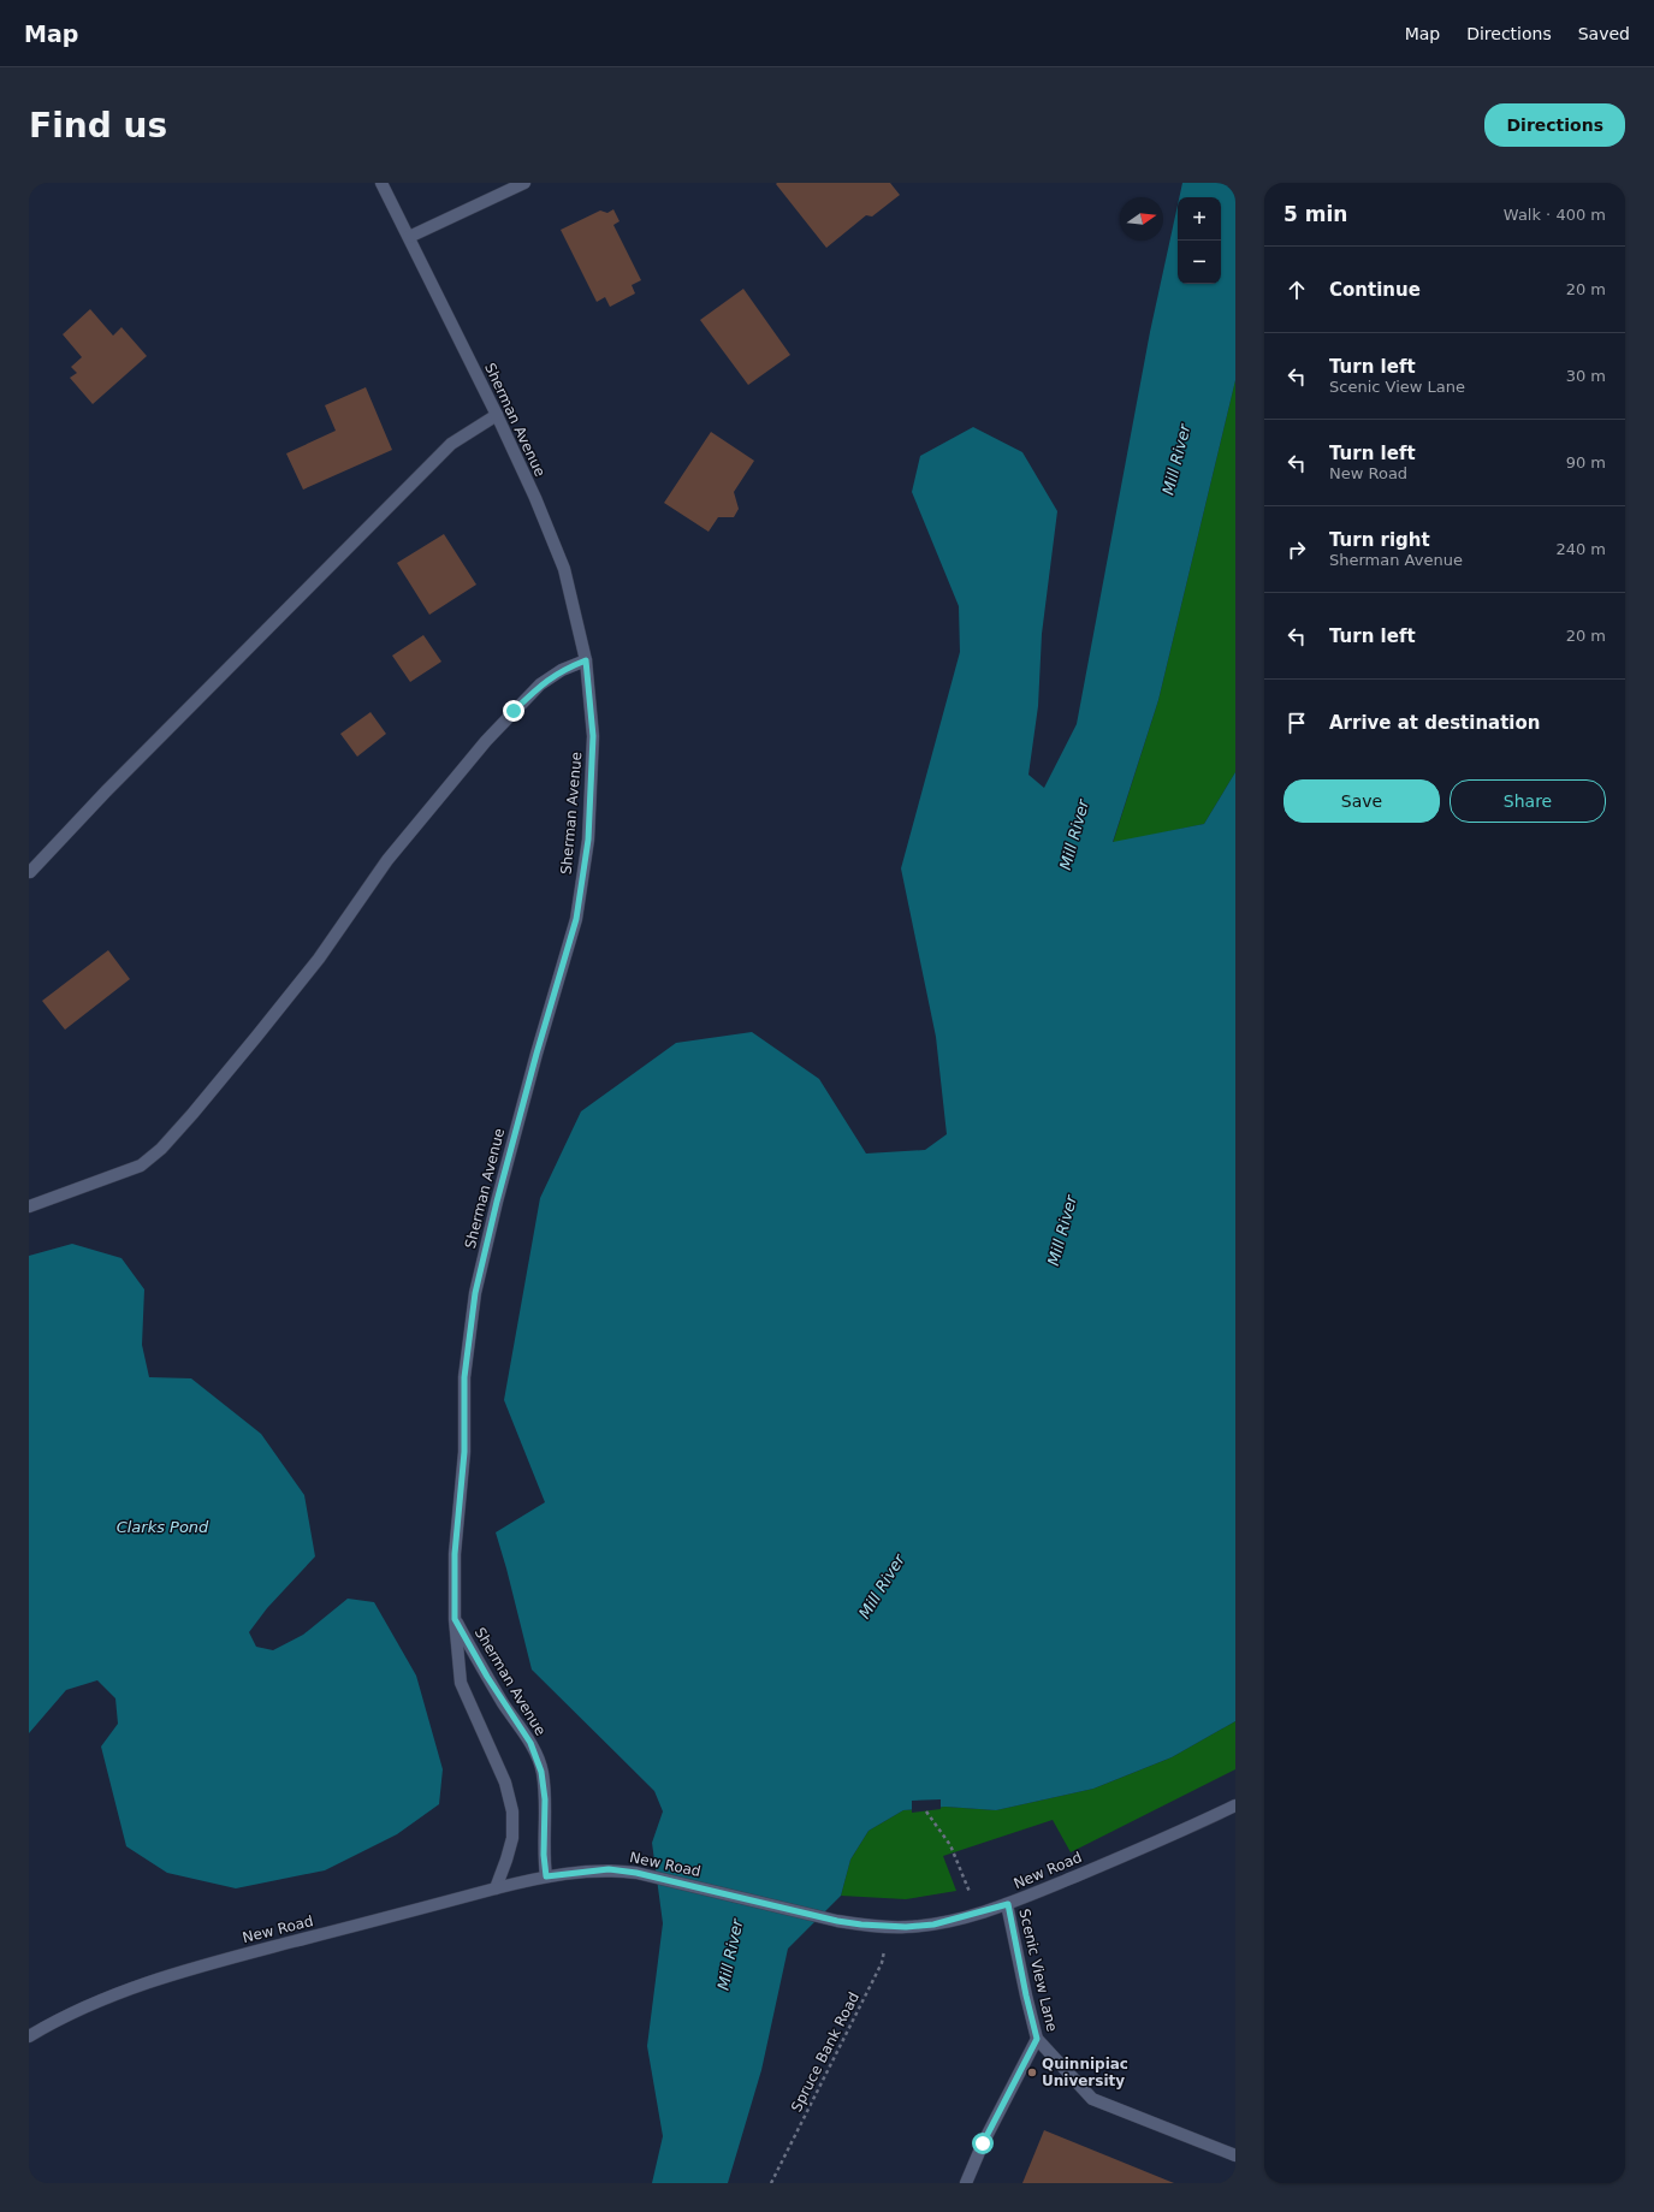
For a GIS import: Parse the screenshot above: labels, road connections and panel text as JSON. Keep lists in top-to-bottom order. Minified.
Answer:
{"streets":{"street":["Sherman Avenue","New Road","Scenic View Lane"],"path":["Spruce Bank Road"]},"crossings":[["Sherman Avenue","New Road"],["New Road","Scenic View Lane"],["New Road","Spruce Bank Road"]],"water":["Mill River","Clarks Pond"],"places":["Quinnipiac University"],"north":"right","page":{"header":"Map","nav":["Map","Directions","Saved"],"buttons":["Directions",["Save","Share"]],"title":"Find us","heading":["5 min","Walk · 400 m"],"map_buttons":["+","−"],"list":[["Continue","20 m"],["Turn left","Scenic View Lane","30 m"],["Turn left","New Road","90 m"],["Turn right","Sherman Avenue","240 m"],["Turn left","20 m"],"Arrive at destination"]}}
